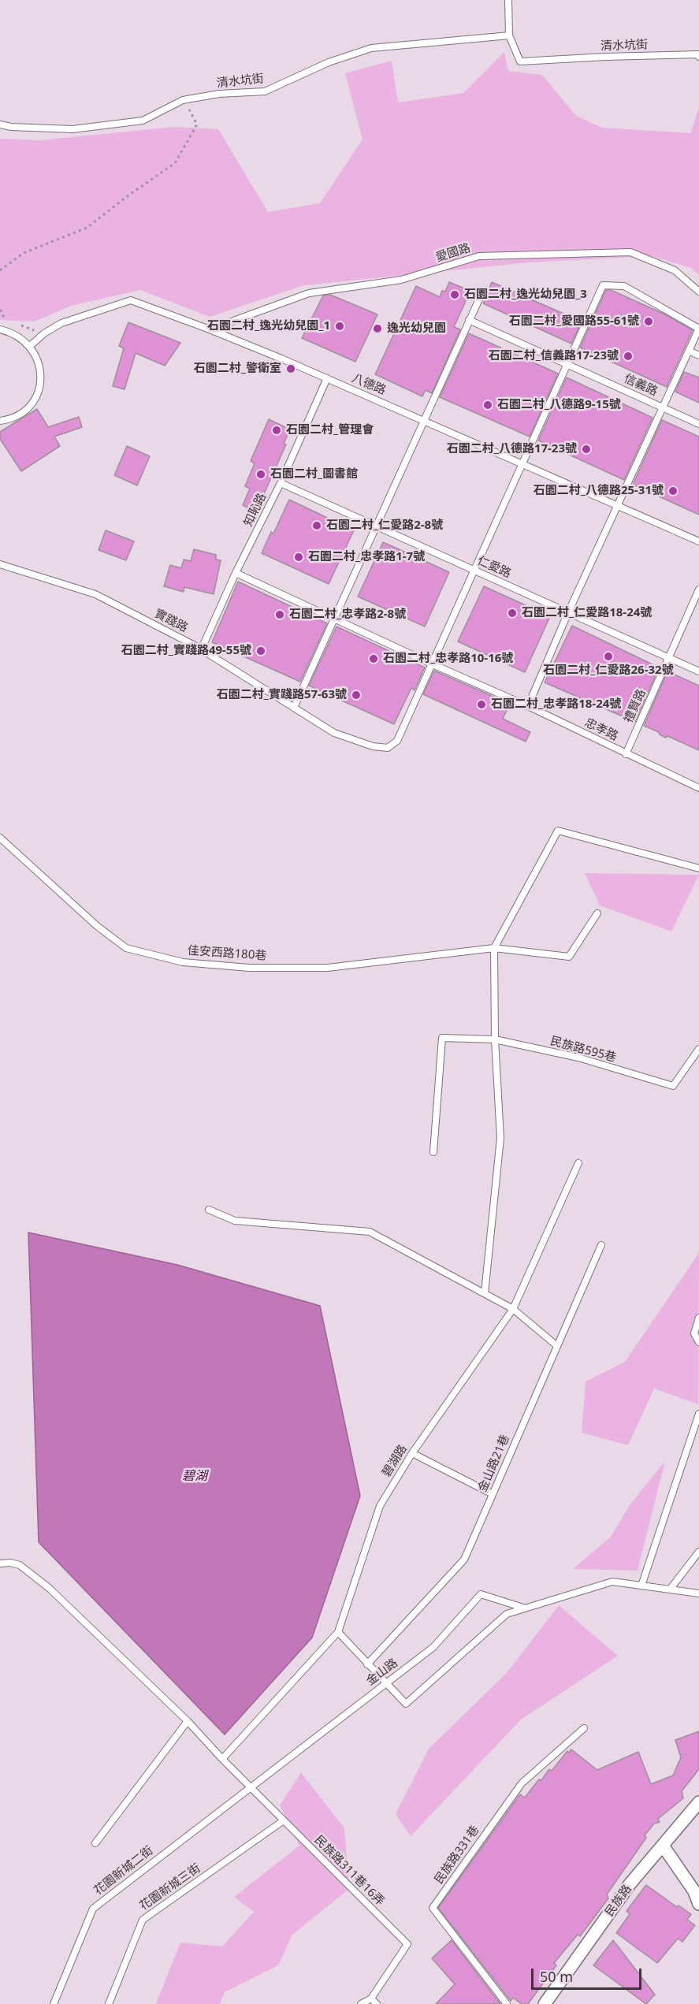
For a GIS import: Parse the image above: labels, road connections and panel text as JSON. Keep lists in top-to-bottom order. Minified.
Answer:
{"streets":{"street":["民族路"],"lane":["清水坑街","愛國路","八德路","信義路","知恥路","仁愛路","實踐路","禮賢路","忠孝路","佳安西路180巷","民族路595巷","碧湖路","金山路21巷","金山路","民族路331巷","花園新城二街","民族路311巷16弄","花園新城三街"]},"crossings":[["愛國路","八德路"],["八德路","知恥路"],["知恥路","仁愛路"],["知恥路","實踐路"],["知恥路","忠孝路"],["仁愛路","禮賢路"],["實踐路","忠孝路"],["禮賢路","忠孝路"],["碧湖路","民族路311巷16弄"],["金山路","花園新城二街"],["金山路","民族路311巷16弄"],["花園新城二街","民族路311巷16弄"],["民族路311巷16弄","花園新城三街"]],"water":["碧湖"],"places":["石園二村_逸光幼兒園_3","石園二村_愛國路55-61號","石園二村_逸光幼兒園_1","逸光幼兒園","石園二村_信義路17-23號","石園二村_警衛室","石園二村_八德路9-15號","石園二村_管理會","石園二村_八德路17-23號","石園二村_圖書館","石園二村_八德路25-31號","石園二村_仁愛路2-8號","石園二村_忠孝路1-7號","石園二村_仁愛路18-24號","石園二村_忠孝路2-8號","石園二村_實踐路49-55號","石園二村_仁愛路26-32號","石園二村_忠孝路10-16號","石園二村_實踐路57-63號","石園二村_忠孝路18-24號"],"scale_bar":"50 m"}
